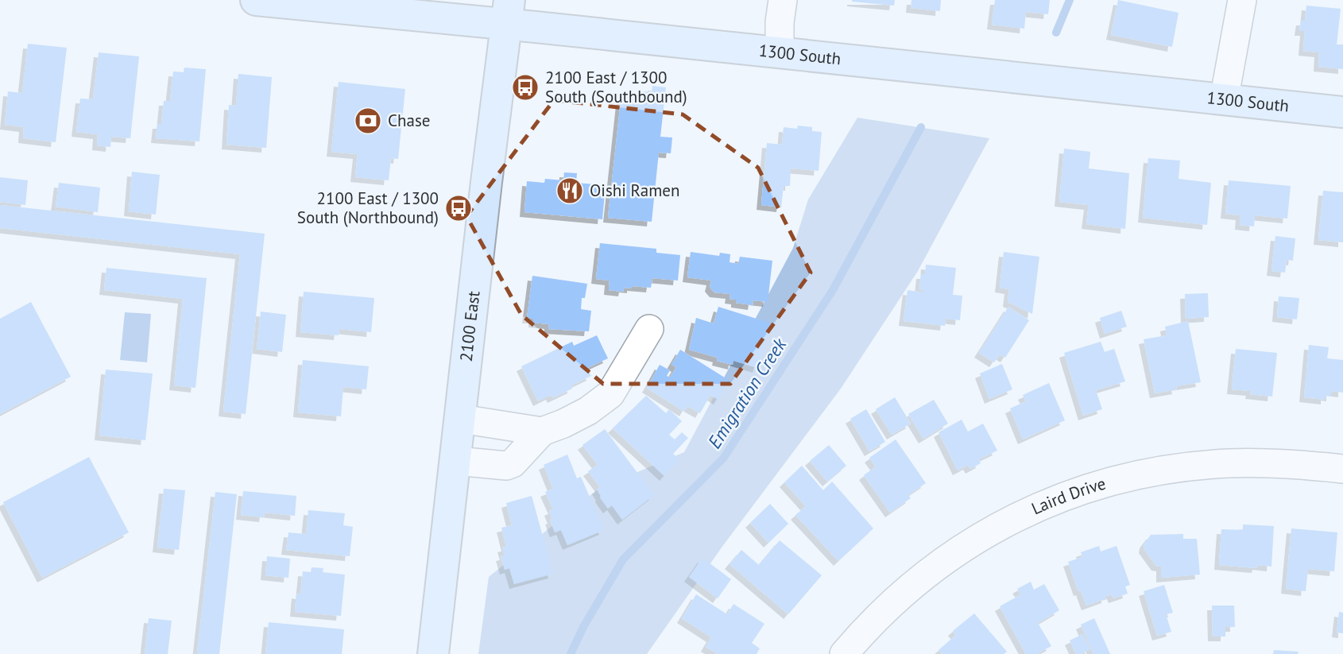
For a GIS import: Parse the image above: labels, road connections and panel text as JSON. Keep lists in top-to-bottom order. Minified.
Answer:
{"streets":{"street":["1300 South","2100 East","Laird Drive"]},"crossings":[["1300 South","2100 East"]],"water":["Emigration Creek"],"places":{"bus stop":["2100 East / 1300 South (Southbound)","2100 East / 1300 South (Northbound)"],"bank":["Chase"],"restaurant":["Oishi Ramen"]}}
